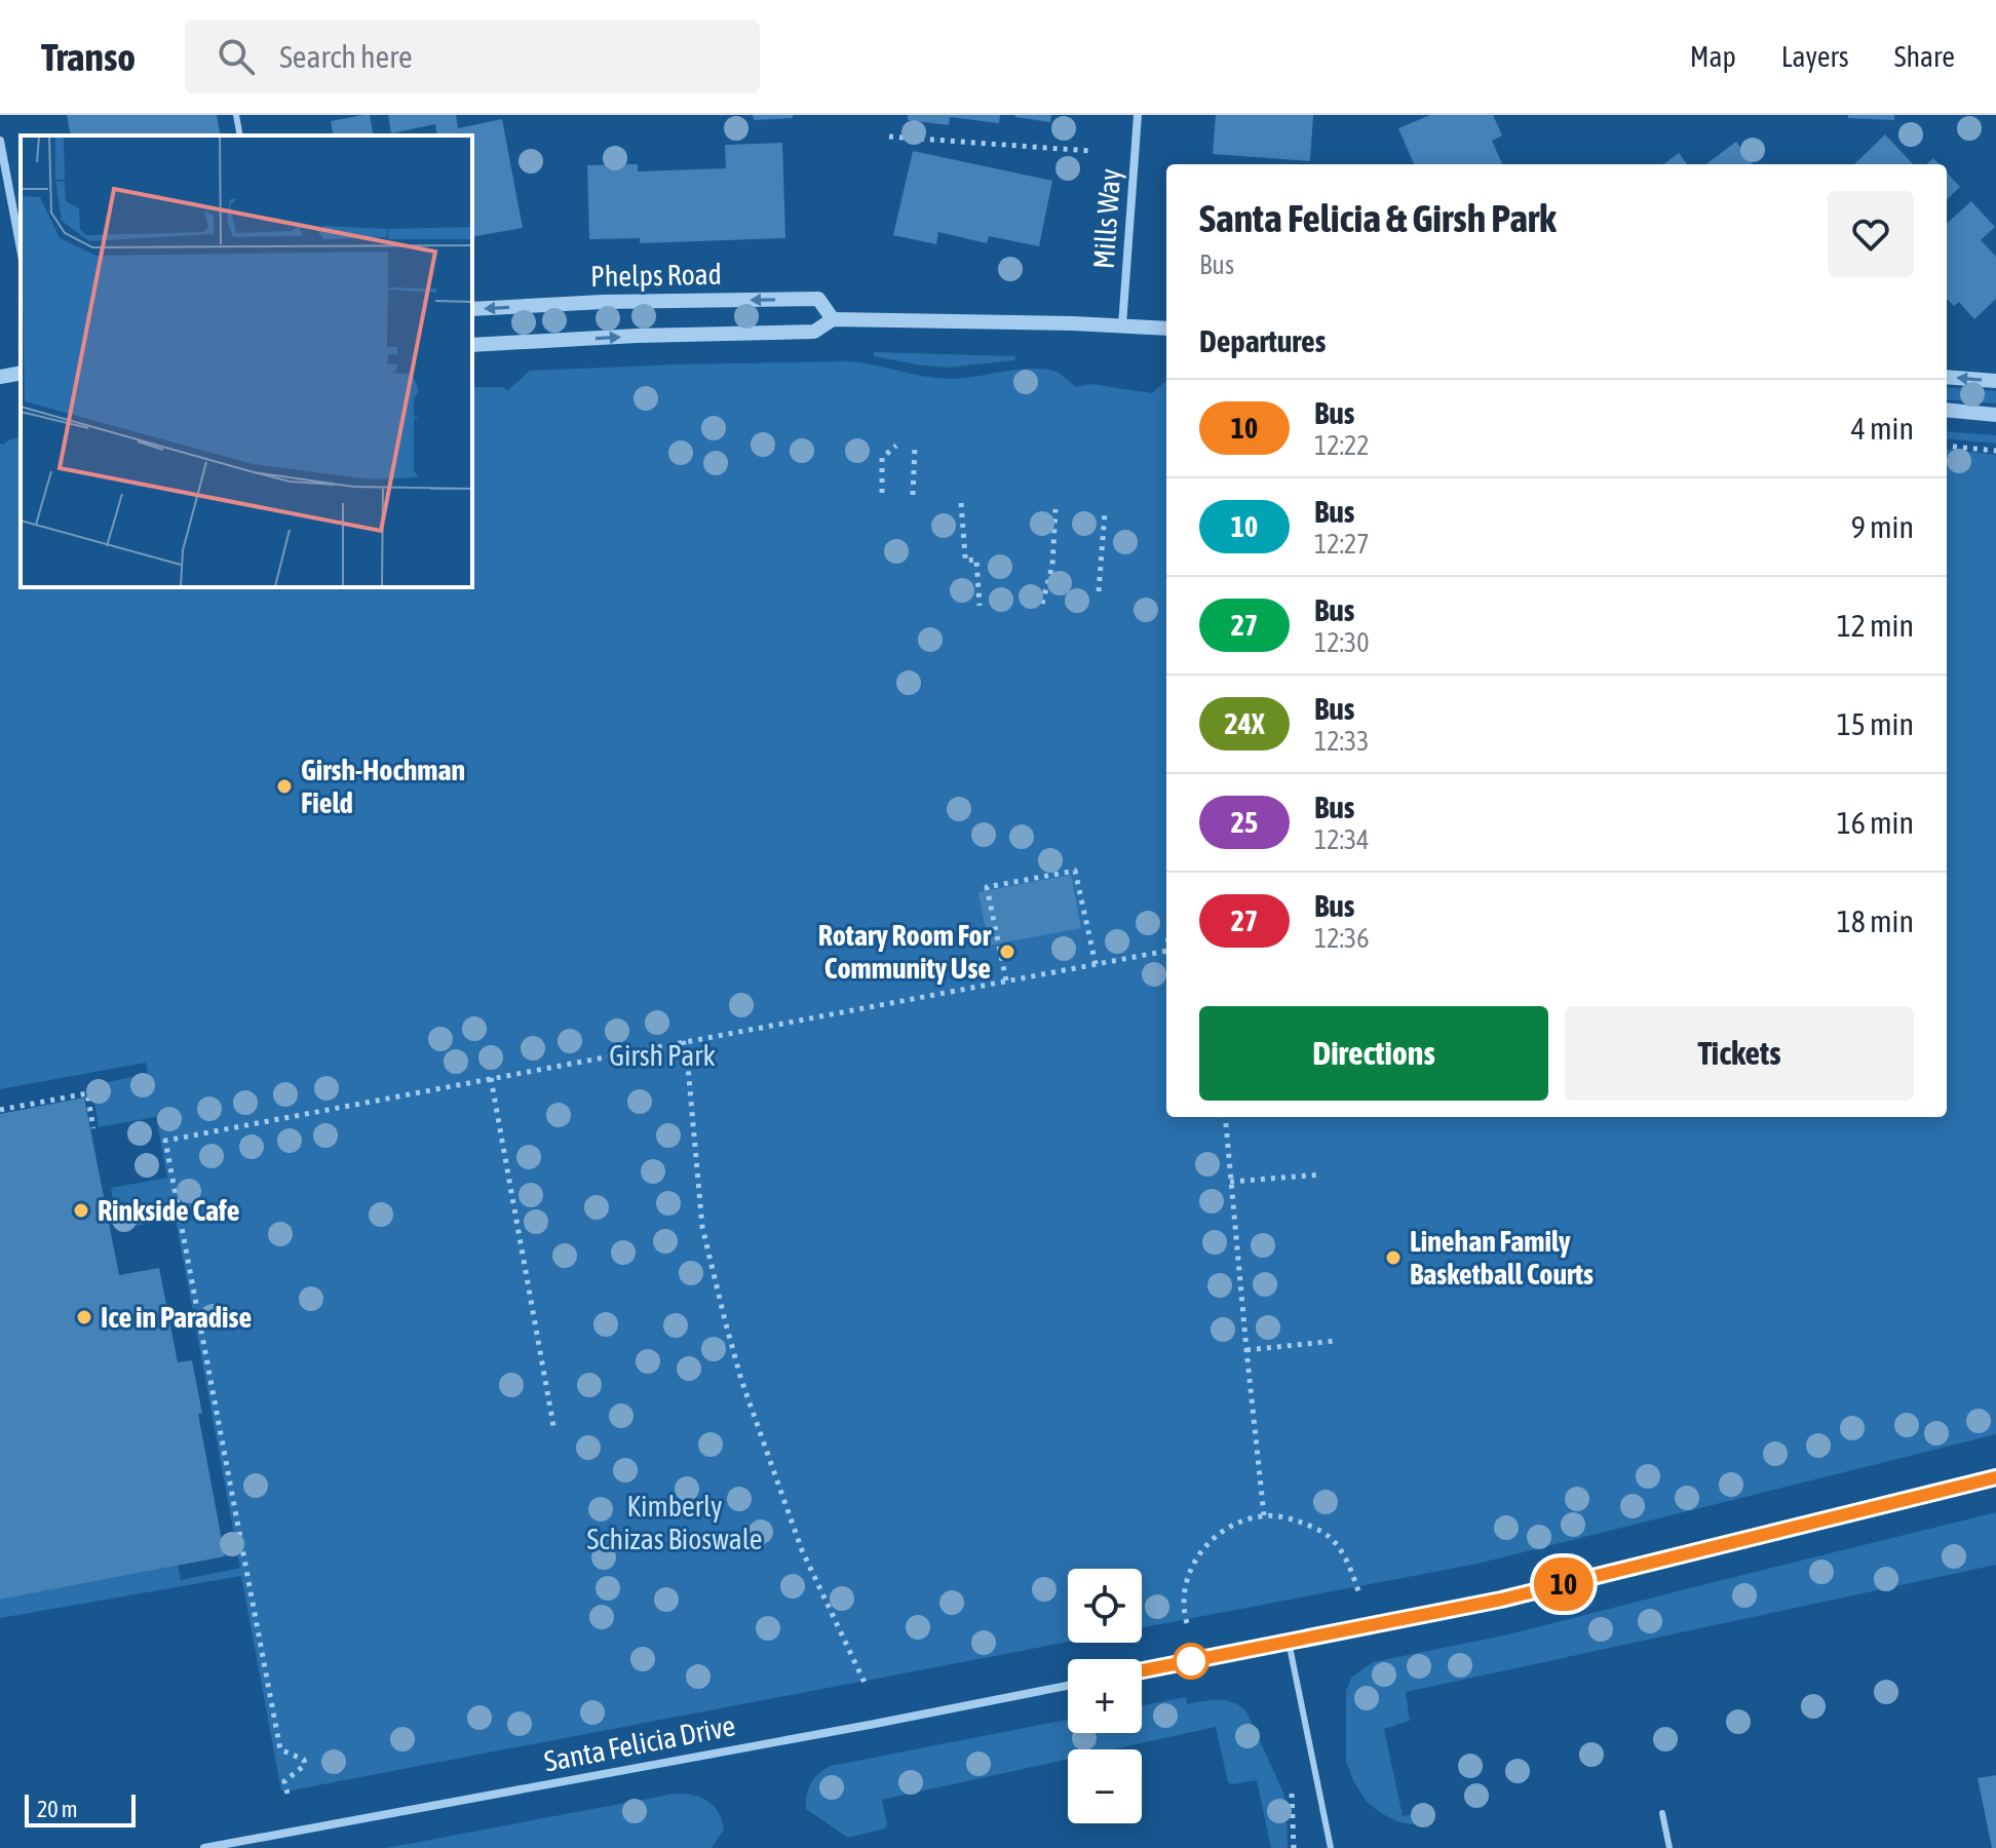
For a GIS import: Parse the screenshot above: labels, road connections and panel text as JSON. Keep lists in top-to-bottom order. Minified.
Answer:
{"streets":{"street":["Mills Way","Phelps Road","Santa Felicia Drive"]},"crossings":[["Mills Way","Phelps Road"]],"parks":["Girsh Park","Kimberly Schizas Bioswale"],"places":["Girsh-Hochman Field","Rotary Room For Community Use","Rinkside Cafe","Linehan Family Basketball Courts","Ice in Paradise"],"lines":["bus line 10"],"scale_bar":"20 m","page":{"header":"Transo","search":"Search here","nav":["Map","Layers","Share"],"on_map":"10","heading":[["Santa Felicia & Girsh Park","Bus"],"Departures"],"list":[{"mark":"10","name":"Bus","note":"12:22","value":"4 min"},{"mark":"10","name":"Bus","note":"12:27","value":"9 min"},{"mark":"27","name":"Bus","note":"12:30","value":"12 min"},{"mark":"24X","name":"Bus","note":"12:33","value":"15 min"},{"mark":"25","name":"Bus","note":"12:34","value":"16 min"},{"mark":"27","name":"Bus","note":"12:36","value":"18 min"}],"buttons":["Directions","Tickets"],"map_buttons":["+","−"],"scale":"20 m"}}
